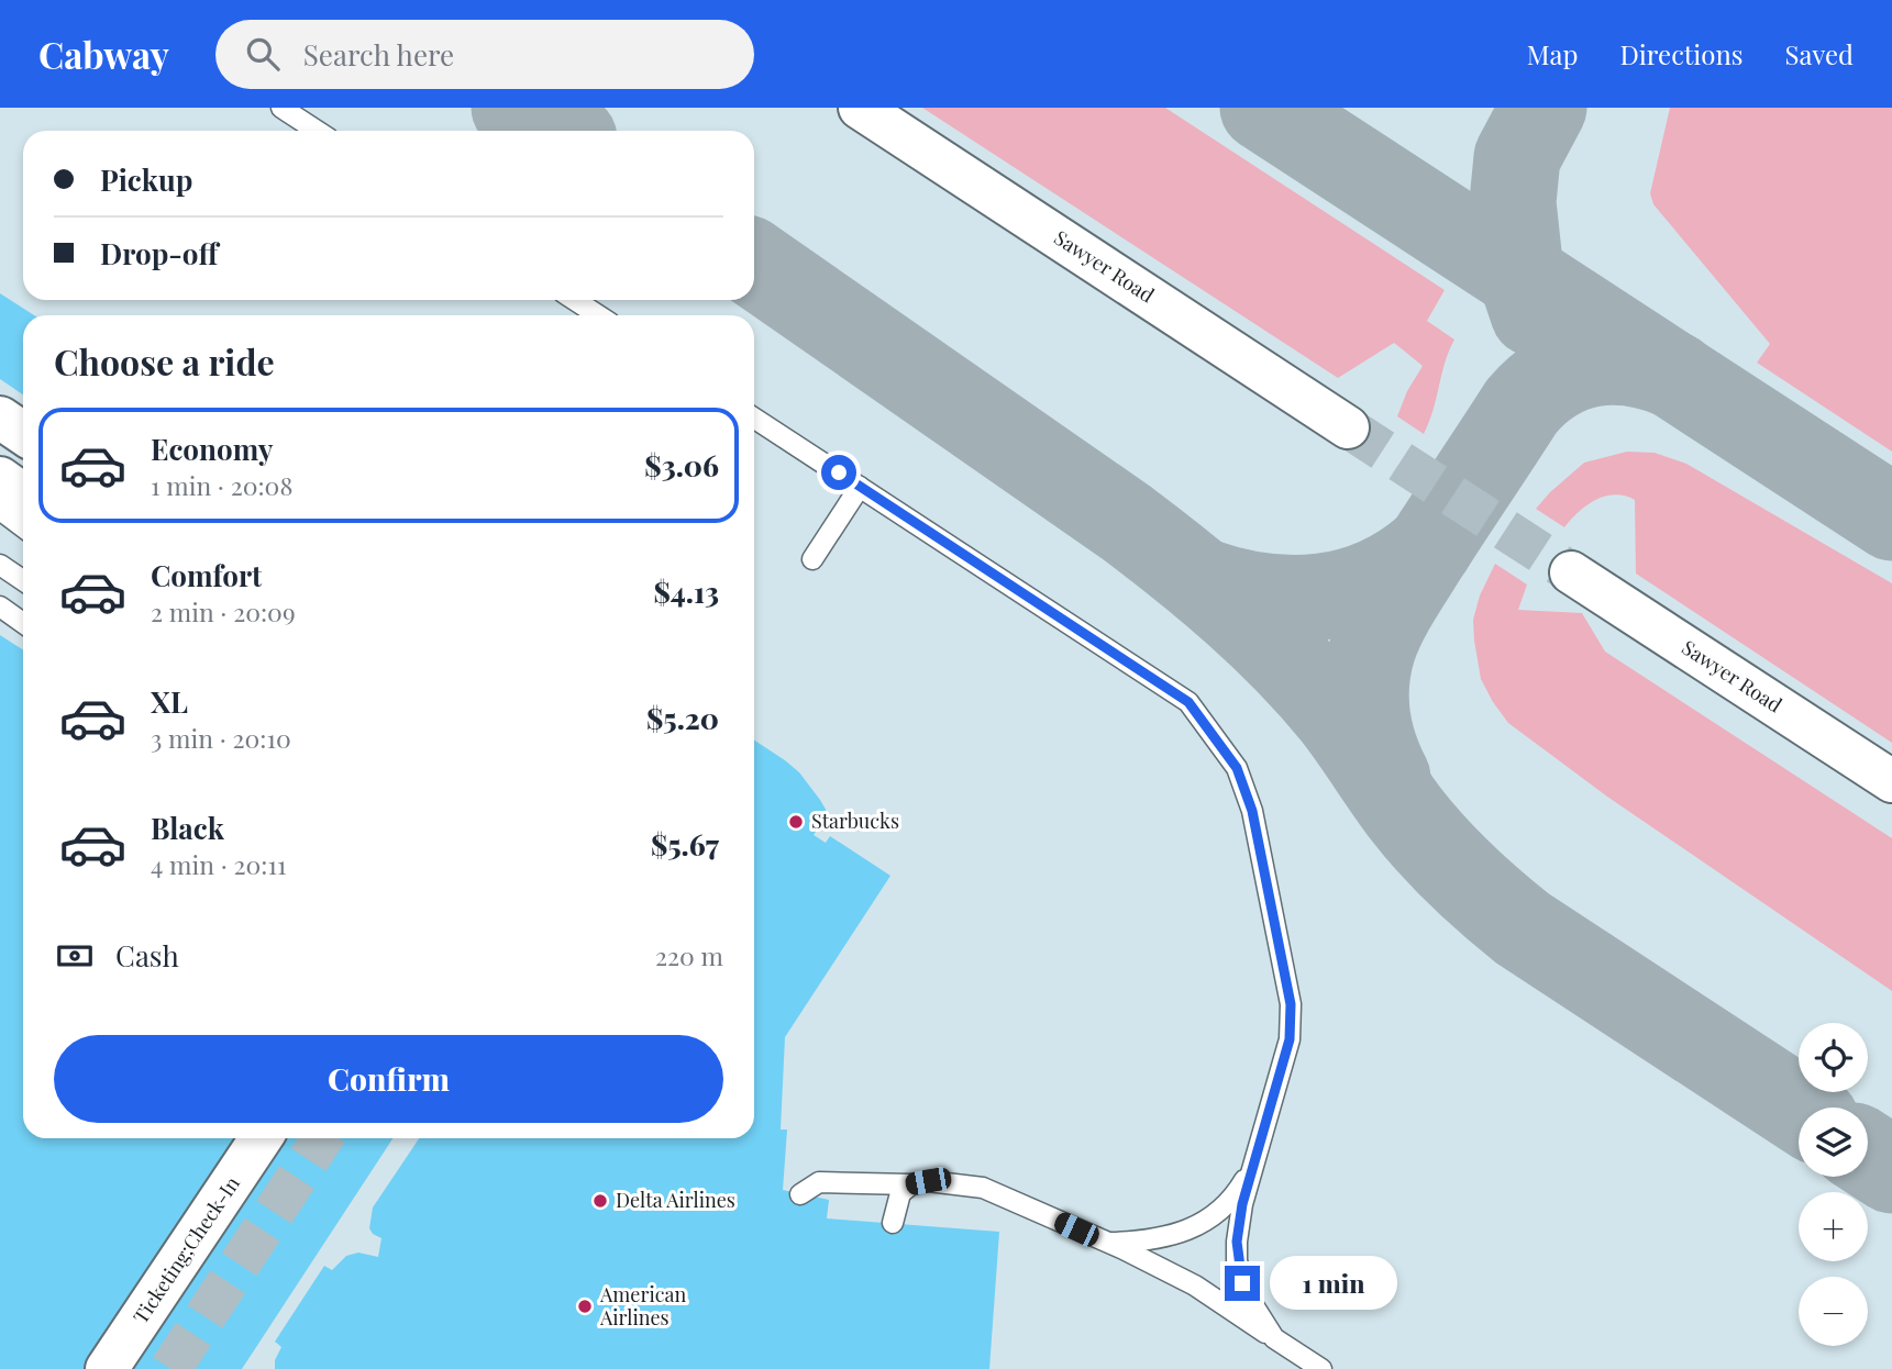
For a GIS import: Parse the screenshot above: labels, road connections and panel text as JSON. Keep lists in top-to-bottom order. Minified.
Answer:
{"streets":{"street":["Sawyer Road","Ticketing;Check-In"]},"places":["Starbucks","Delta Airlines","American Airlines"],"page":{"header":"Cabway","search":"Search here","nav":["Map","Directions","Saved"],"banner":["Pickup","Drop-off"],"heading":"Choose a ride","list":[{"name":"Economy","note":"1 min · 20:08","value":"$3.06"},{"name":"Comfort","note":"2 min · 20:09","value":"$4.13"},{"name":"XL","note":"3 min · 20:10","value":"$5.20"},{"name":"Black","note":"4 min · 20:11","value":"$5.67"}],"pay":["Cash","220 m"],"buttons":"Confirm","map_buttons":["+","−"],"bubble":"1 min"}}
